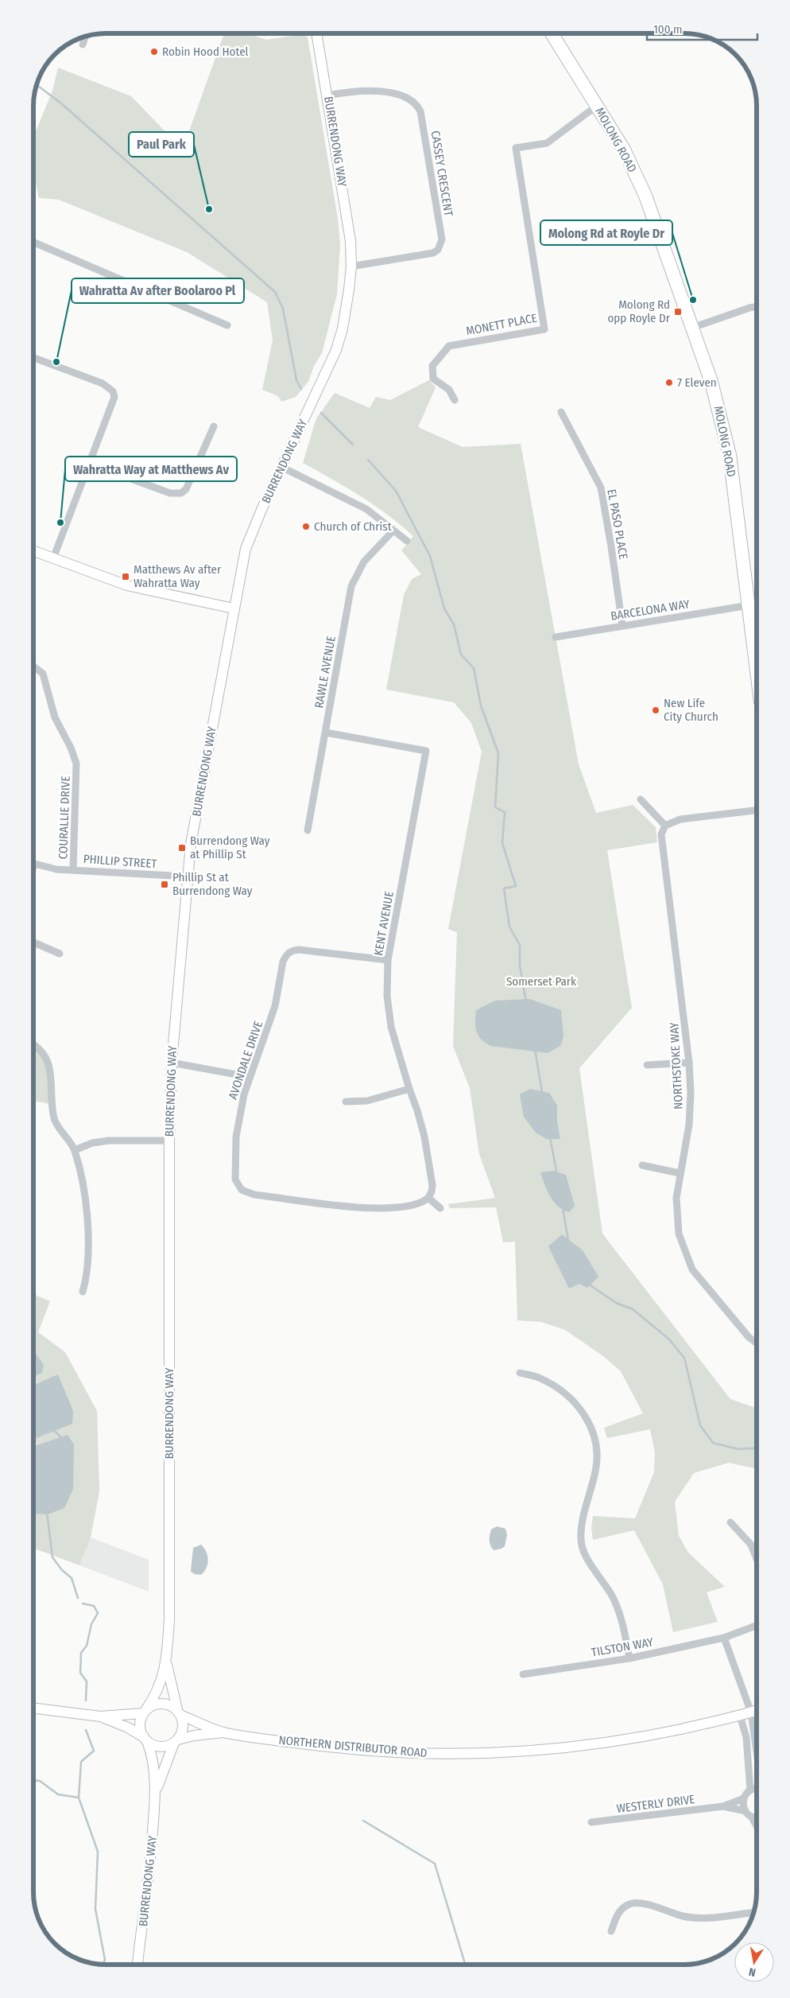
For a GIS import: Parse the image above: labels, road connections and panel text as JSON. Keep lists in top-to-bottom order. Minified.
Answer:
{"streets":{"highway":["MOLONG ROAD"],"main road":["BURRENDONG WAY","NORTHERN DISTRIBUTOR ROAD"],"street":["CASSEY CRESCENT","MONETT PLACE","EL PASO PLACE","BARCELONA WAY","RAWLE AVENUE","COURALLIE DRIVE","PHILLIP STREET","KENT AVENUE","AVONDALE DRIVE","NORTHSTOKE WAY","TILSTON WAY","WESTERLY DRIVE"]},"crossings":[["MOLONG ROAD","MONETT PLACE"],["MOLONG ROAD","BARCELONA WAY"],["BURRENDONG WAY","CASSEY CRESCENT"],["BURRENDONG WAY","PHILLIP STREET"],["BURRENDONG WAY","NORTHERN DISTRIBUTOR ROAD"],["EL PASO PLACE","BARCELONA WAY"],["RAWLE AVENUE","KENT AVENUE"],["COURALLIE DRIVE","PHILLIP STREET"],["KENT AVENUE","AVONDALE DRIVE"]],"parks":["Somerset Park"],"places":{"other":["Robin Hood Hotel","Paul Park","Molong Rd at Royle Dr","Wahratta Av after Boolaroo Pl","7 Eleven","Wahratta Way at Matthews Av","Church of Christ","New Life City Church"],"transit":["Molong Rd opp Royle Dr","Matthews Av after Wahratta Way","Burrendong Way at Phillip St","Phillip St at Burrendong Way"]},"scale_bar":"100 m","north":"bottom"}
